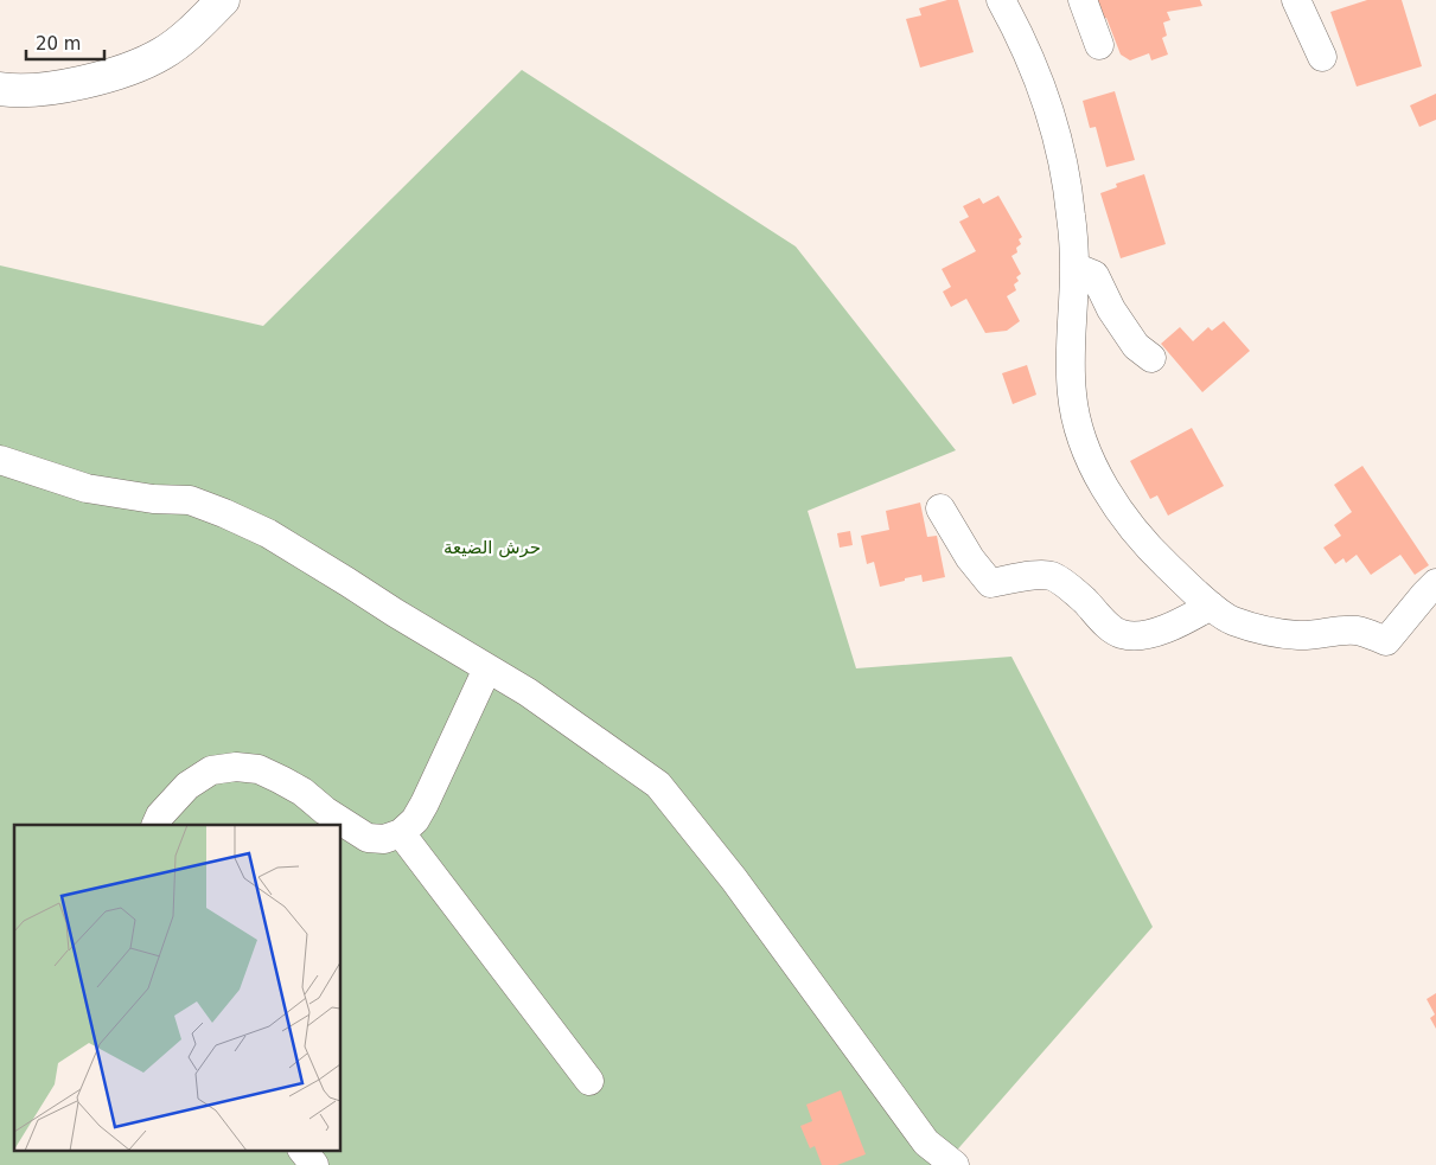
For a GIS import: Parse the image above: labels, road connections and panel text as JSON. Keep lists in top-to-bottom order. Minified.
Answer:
{"parks":["حرش الضيعة"],"scale_bar":"20 m"}
